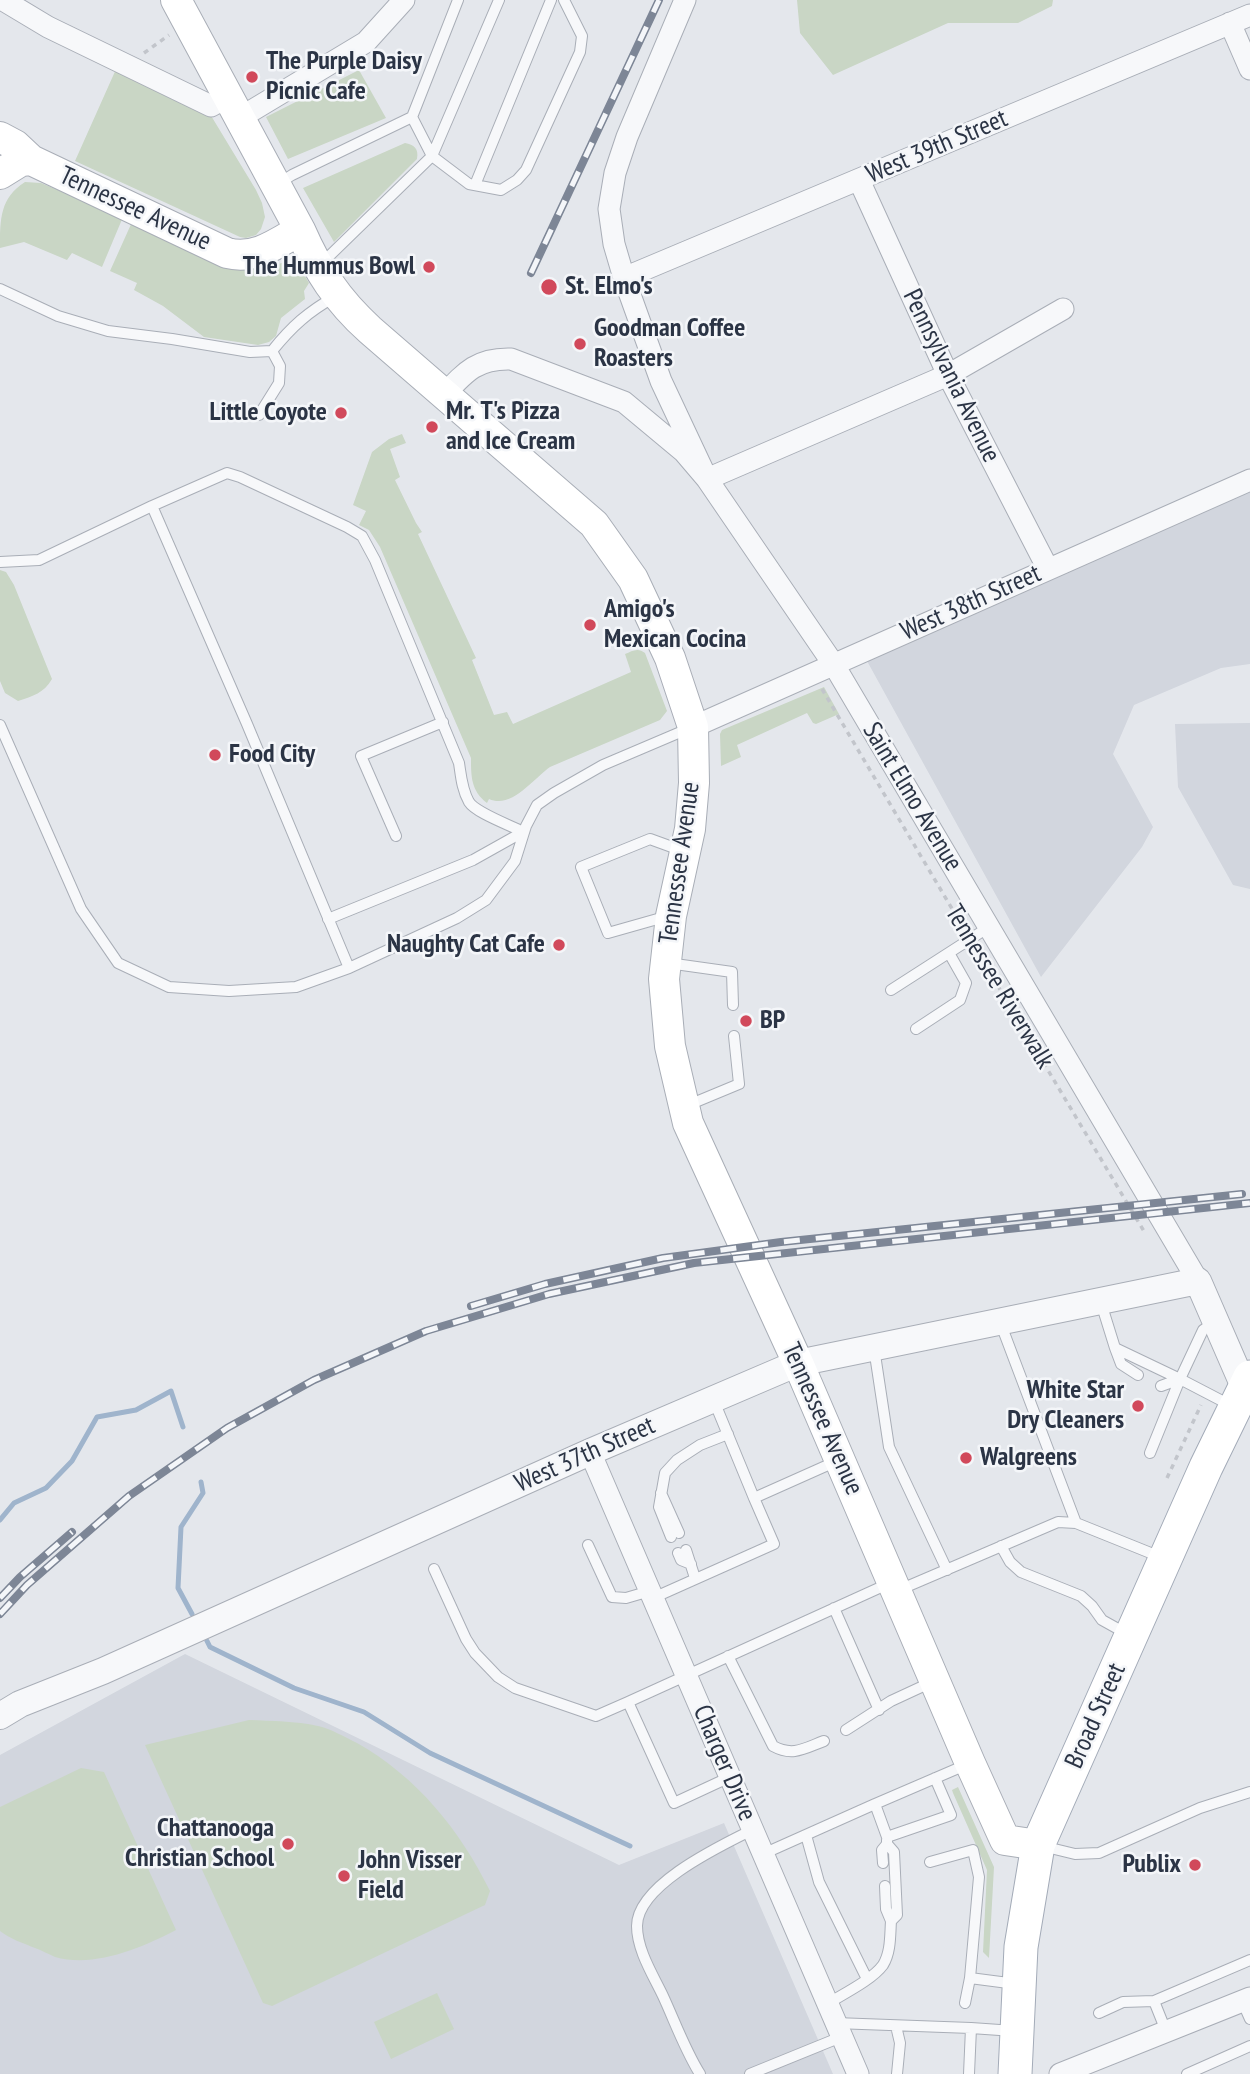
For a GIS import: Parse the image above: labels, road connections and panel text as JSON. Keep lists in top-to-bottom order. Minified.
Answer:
{"streets":{"main road":["Tennessee Avenue","Broad Street"],"street":["West 39th Street","Pennsylvania Avenue","West 38th Street","Saint Elmo Avenue","West 37th Street","Charger Drive"],"path":["Tennessee Riverwalk"]},"crossings":[["West 39th Street","Pennsylvania Avenue"],["Tennessee Avenue","West 38th Street"],["Tennessee Avenue","Saint Elmo Avenue"],["Tennessee Avenue","West 37th Street"],["Tennessee Avenue","Broad Street"],["Pennsylvania Avenue","West 38th Street"],["West 38th Street","Saint Elmo Avenue"],["West 38th Street","Tennessee Riverwalk"],["Saint Elmo Avenue","Tennessee Riverwalk"],["Saint Elmo Avenue","West 37th Street"],["Saint Elmo Avenue","Broad Street"],["West 37th Street","Charger Drive"]],"places":["The Purple Daisy Picnic Cafe","The Hummus Bowl","St. Elmo's","Goodman Coffee Roasters","Little Coyote","Mr. T's Pizza and Ice Cream","Amigo's Mexican Cocina","Food City","Naughty Cat Cafe","BP","White Star Dry Cleaners","Walgreens","Chattanooga Christian School","Publix","John Visser Field"]}
